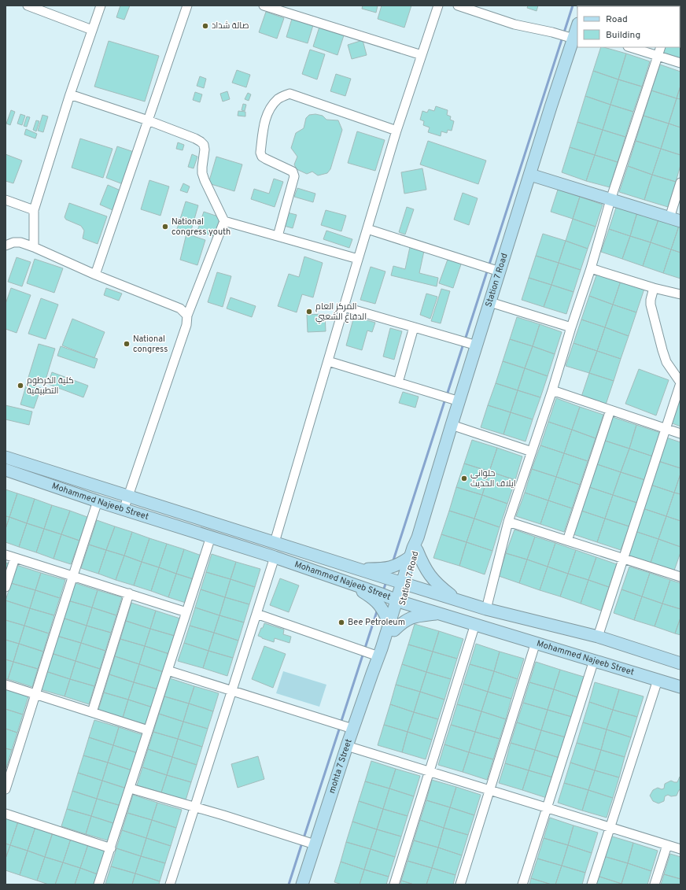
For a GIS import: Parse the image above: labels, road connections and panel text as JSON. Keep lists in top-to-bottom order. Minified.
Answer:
{"streets":{"main road":["Station 7 Road","Mohammed Najeeb Street","mohta 7 Street"]},"crossings":[["Station 7 Road","Mohammed Najeeb Street"],["Station 7 Road","mohta 7 Street"]],"places":["صالة شداد","National congress youth","المركز العام الدفاع الشعبي","National congress","كلية الخرطوم التطبيقية","حلواني ايلاف الحديث","Bee Petroleum"],"legend":["Road","Building"]}
